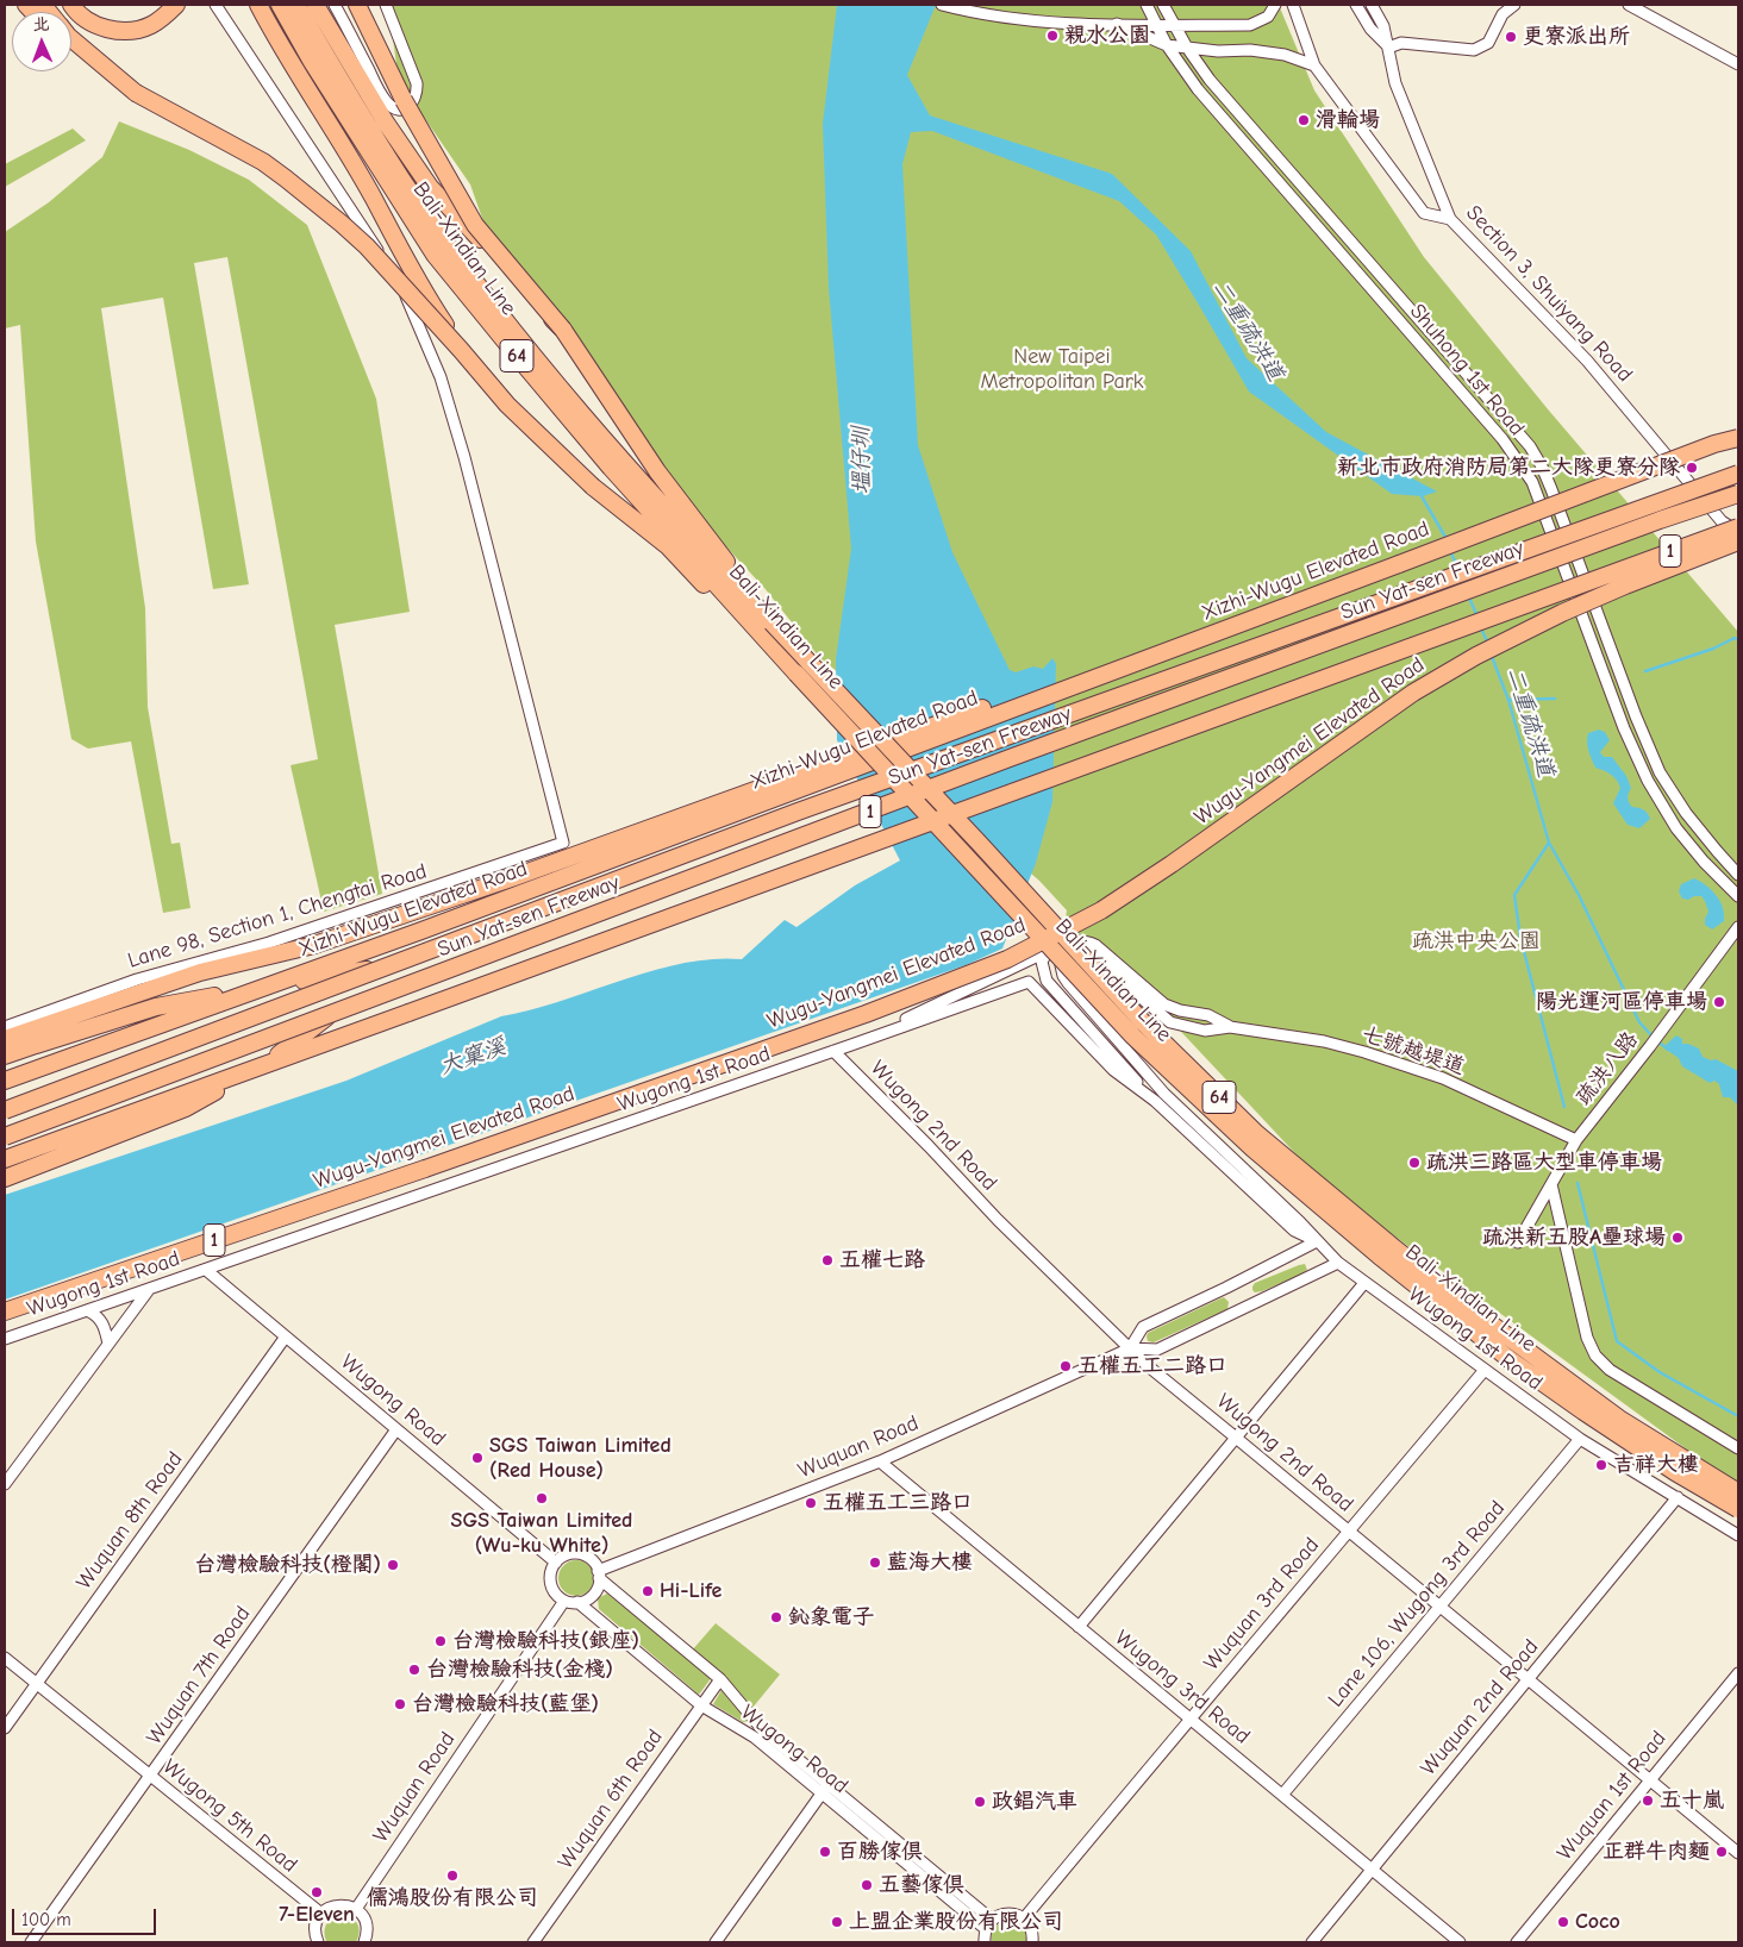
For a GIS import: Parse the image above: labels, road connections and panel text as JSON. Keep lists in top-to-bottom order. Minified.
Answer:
{"streets":{"highway":["Bali-Xindian Line","64","1","Xizhi-Wugu Elevated Road","Sun Yat-sen Freeway","Wugu-Yangmei Elevated Road"],"street":["Section 3, Shuiyang Road","Shuhong 1st Road","Lane 98, Section 1, Chengtai Road","七號越堤道","疏洪八路","Wugong 1st Road","Wugong 2nd Road","Wugong Road","Wuquan Road","Wuquan 8th Road","Wuquan 3rd Road","Lane 106, Wugong 3rd Road","Wuquan 7th Road","Wugong 3rd Road","Wuquan 2nd Road","Wuquan 1st Road","Wuquan 6th Road","Wugong 5th Road"]},"crossings":[["1","Xizhi-Wugu Elevated Road"],["七號越堤道","疏洪八路"],["七號越堤道","Wugong 1st Road"],["Wugong 1st Road","Wugong 2nd Road"],["Wugong 1st Road","Wugong Road"],["Wugong 1st Road","Wuquan Road"],["Wugong 1st Road","Wuquan 3rd Road"],["Wugong 1st Road","Lane 106, Wugong 3rd Road"],["Wugong 1st Road","Wuquan 2nd Road"],["Wugong 2nd Road","Wuquan Road"],["Wugong 2nd Road","Wuquan 3rd Road"],["Wugong 2nd Road","Lane 106, Wugong 3rd Road"],["Wugong 2nd Road","Wuquan 2nd Road"],["Wugong 2nd Road","Wuquan 1st Road"],["Wugong Road","Wuquan Road"],["Wugong Road","Wuquan 8th Road"],["Wugong Road","Wuquan 7th Road"],["Wugong Road","Wuquan 6th Road"],["Wuquan Road","Wugong 3rd Road"],["Wuquan 8th Road","Wugong 5th Road"],["Wuquan 3rd Road","Wugong 3rd Road"],["Lane 106, Wugong 3rd Road","Wugong 3rd Road"],["Wuquan 7th Road","Wugong 5th Road"],["Wugong 3rd Road","Wuquan 2nd Road"]],"water":["二重疏洪道","塭仔圳","大窠溪"],"parks":["New Taipei Metropolitan Park","疏洪中央公園"],"places":["親水公園","更寮派出所","滑輪場","新北市政府消防局第二大隊更寮分隊","陽光運河區停車場","疏洪三路區大型車停車場","疏洪新五股A壘球場","五權七路","五權五工二路口","SGS Taiwan Limited (Red House)","吉祥大樓","SGS Taiwan Limited (Wu-ku White)","五權五工三路口","藍海大樓","台灣檢驗科技(橙閣)","Hi-Life","鈊象電子","台灣檢驗科技(銀座)","台灣檢驗科技(金棧)","台灣檢驗科技(藍堡)","五十嵐","政錩汽車","百勝傢俱","正群牛肉麵","儒鴻股份有限公司","五藝傢俱","7-Eleven","上盟企業股份有限公司","Coco"],"scale_bar":"100 m","north":"top"}
